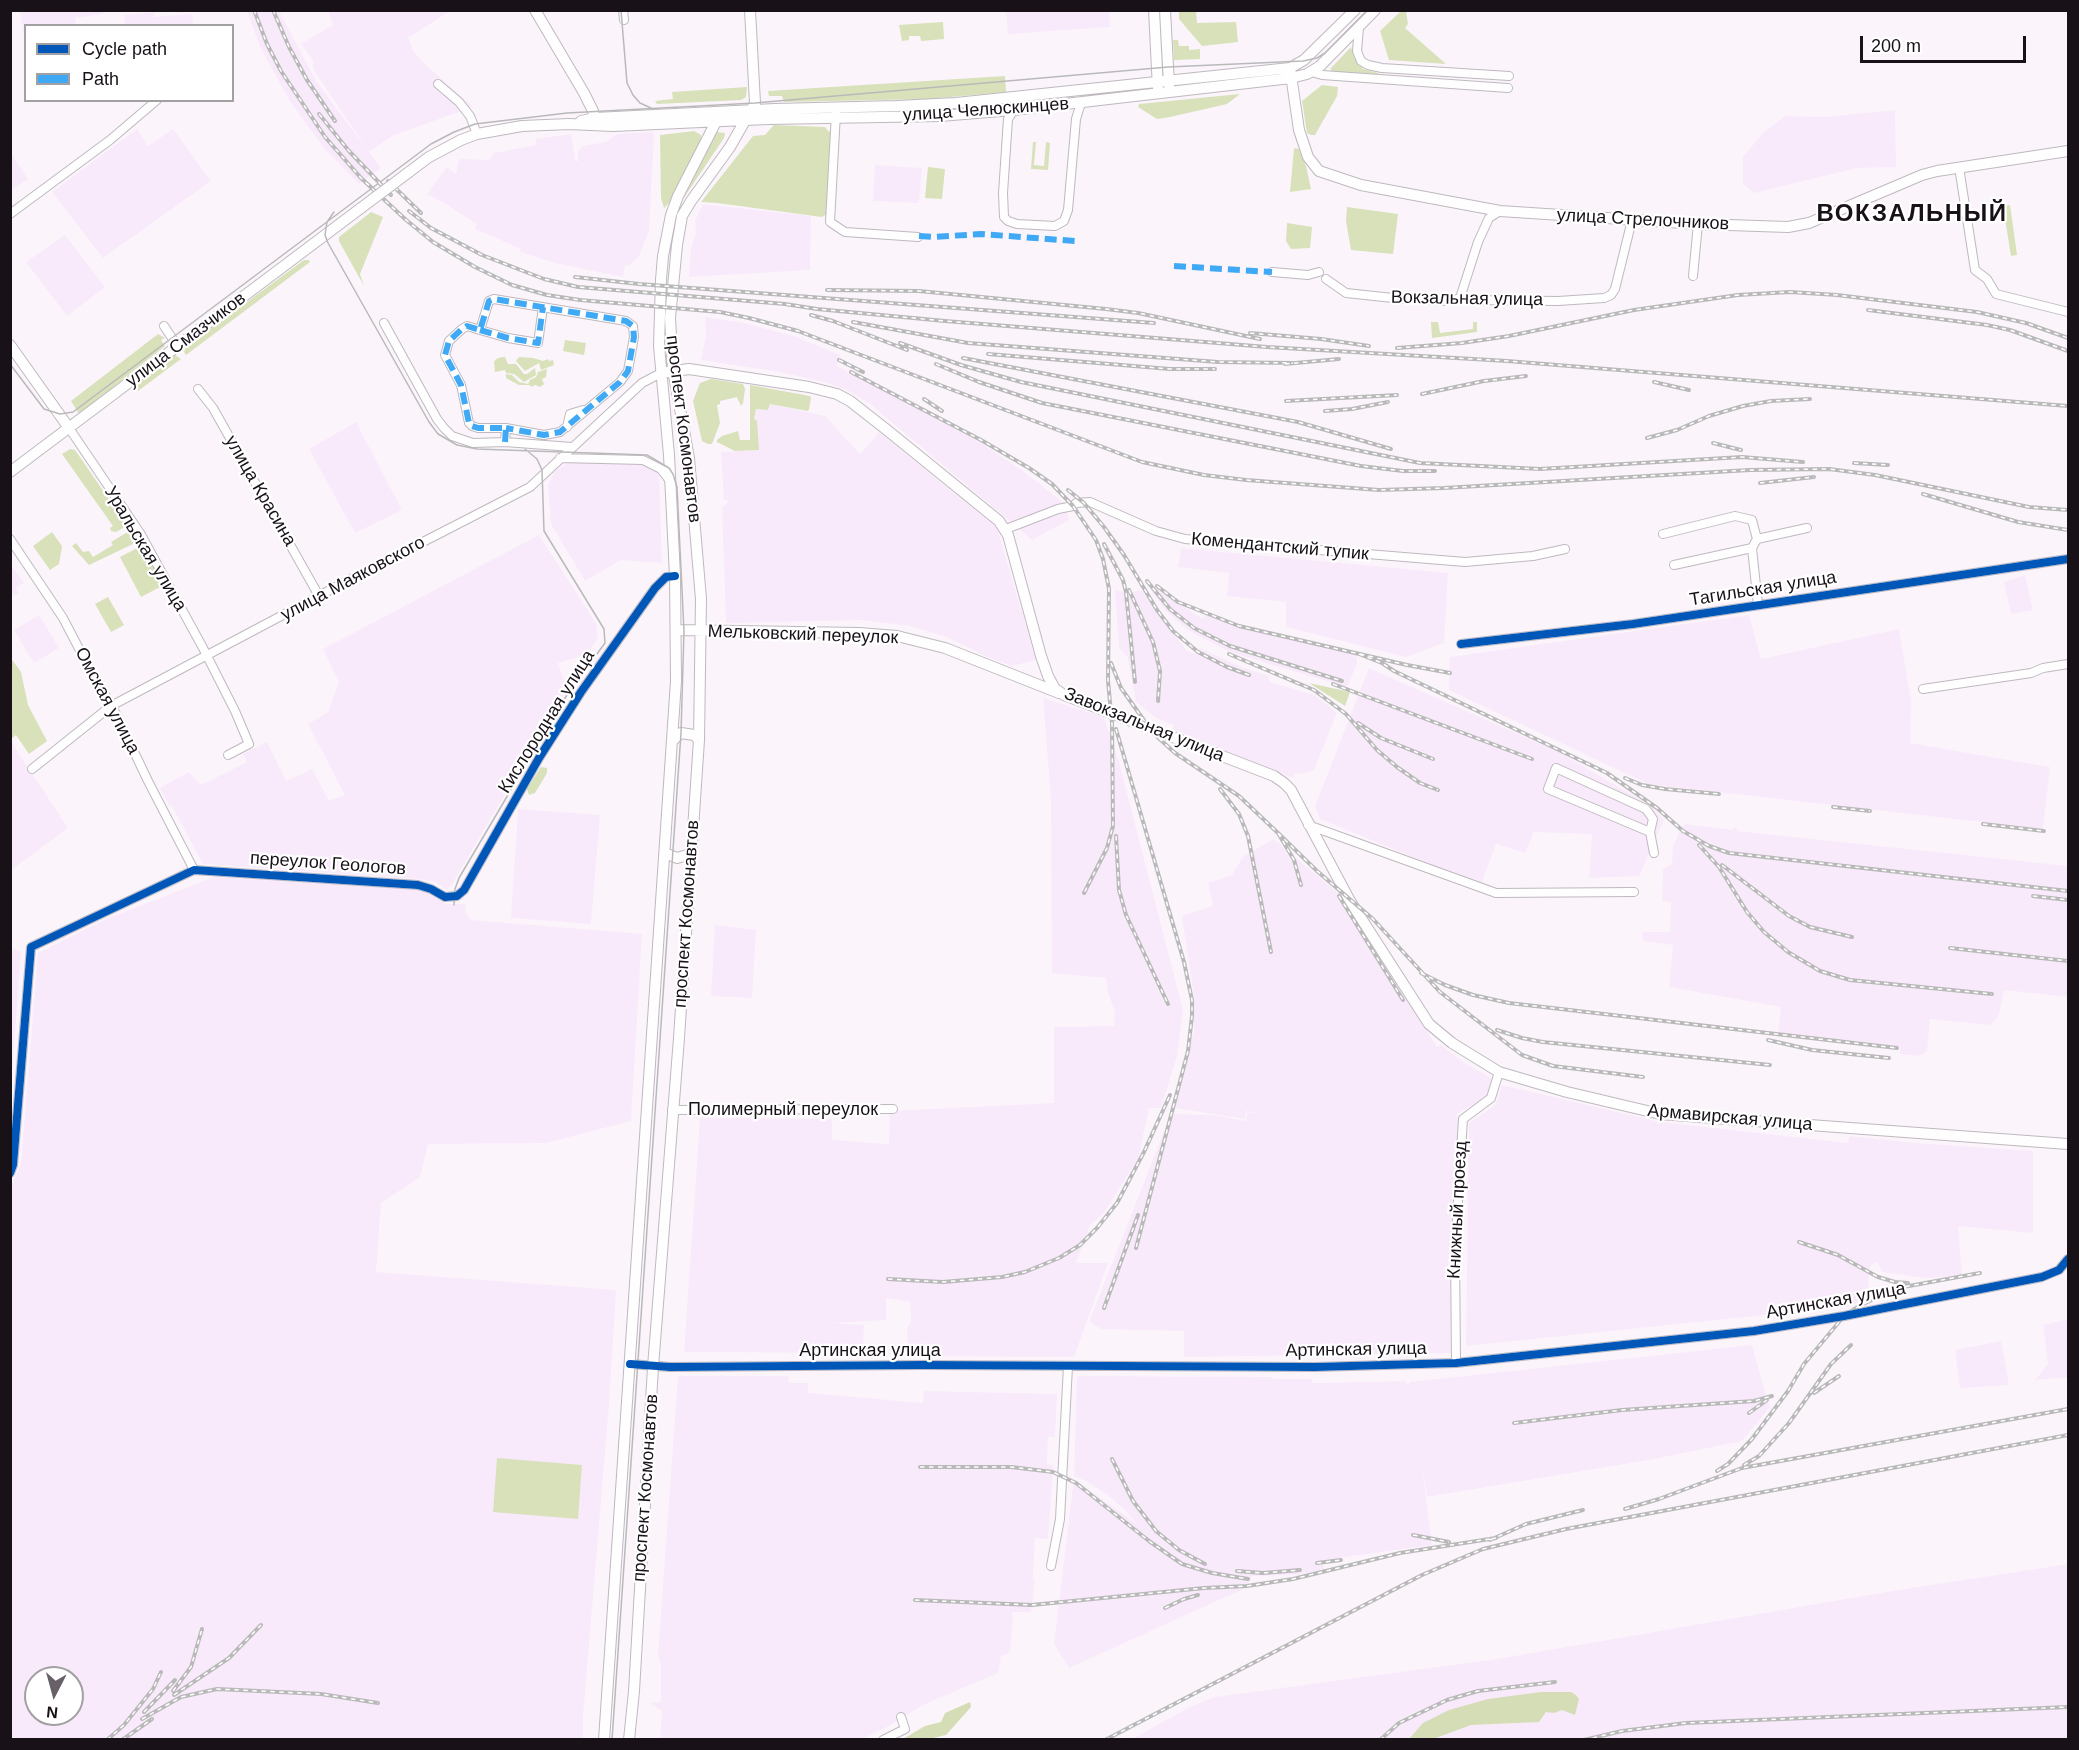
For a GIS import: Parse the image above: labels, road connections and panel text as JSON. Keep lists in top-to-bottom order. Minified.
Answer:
{"streets":{"main road":["улица Челюскинцев","улица Стрелочников","улица Смазчиков","проспект Космонавтов","Уральская улица","Мельковский переулок","Завокзальная улица","Армавирская улица"],"street":["Вокзальная улица","улица Красина","Комендантский тупик","улица Маяковского","Тагильская улица","Омская улица","Кислородная улица","переулок Геологов","Полимерный переулок","Книжный проезд","Артинская улица"]},"crossings":[["улица Челюскинцев","улица Стрелочников"],["улица Челюскинцев","улица Смазчиков"],["улица Челюскинцев","проспект Космонавтов"],["улица Стрелочников","Вокзальная улица"],["улица Смазчиков","Уральская улица"],["проспект Космонавтов","улица Маяковского"],["проспект Космонавтов","Мельковский переулок"],["проспект Космонавтов","Кислородная улица"],["проспект Космонавтов","Полимерный переулок"],["проспект Космонавтов","Артинская улица"],["улица Красина","улица Маяковского"],["Комендантский тупик","Завокзальная улица"],["Уральская улица","улица Маяковского"],["улица Маяковского","Омская улица"],["Мельковский переулок","Завокзальная улица"],["Омская улица","переулок Геологов"],["Кислородная улица","переулок Геологов"],["Завокзальная улица","Армавирская улица"],["Армавирская улица","Книжный проезд"],["Книжный проезд","Артинская улица"]],"districts":["ВОКЗАЛЬНЫЙ"],"legend":["Cycle path","Path"],"scale_bar":"200 m","north":"bottom"}
